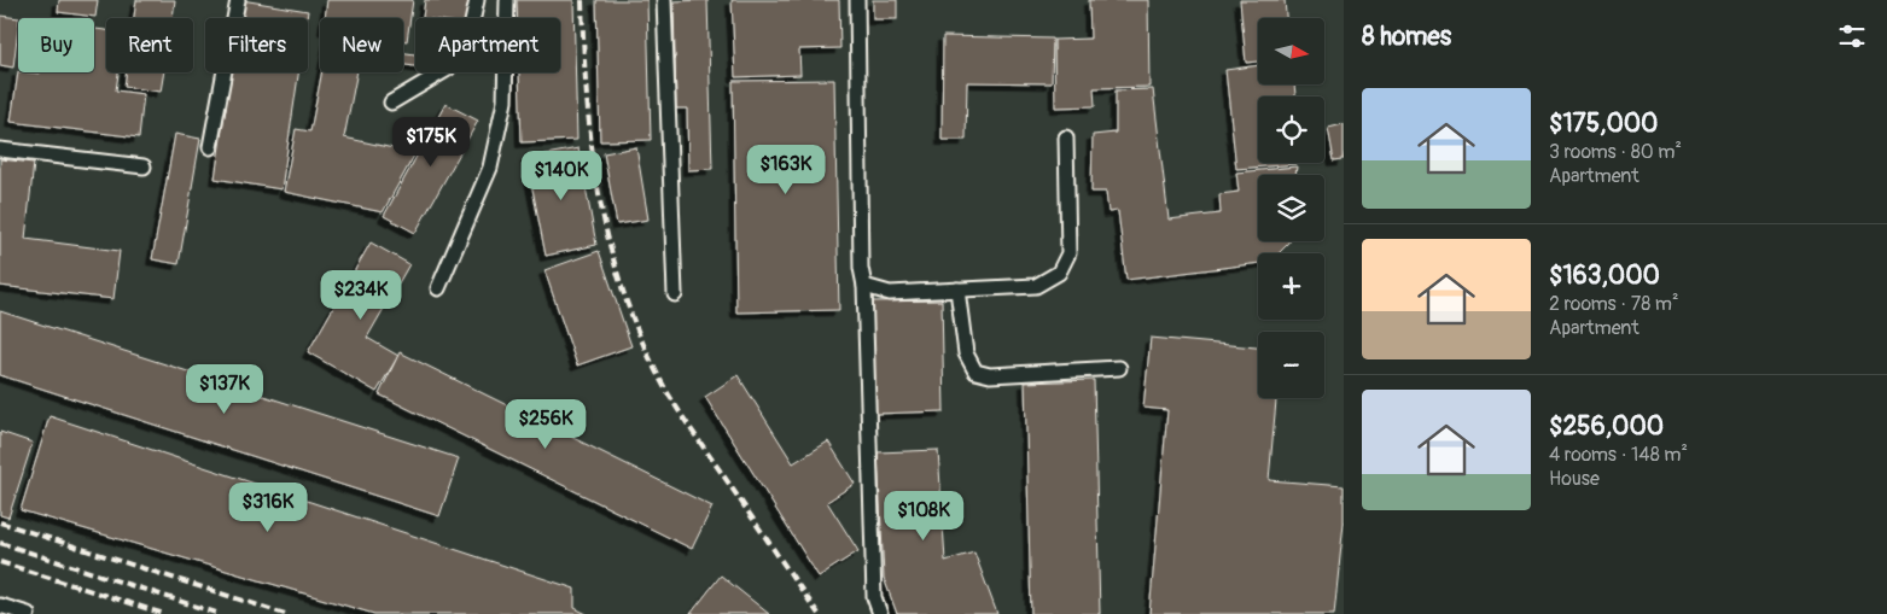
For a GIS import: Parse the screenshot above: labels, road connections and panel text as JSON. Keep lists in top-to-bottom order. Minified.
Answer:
{"north":"right","page":{"heading":"8 homes","map_buttons":["+","−"],"chip":["Buy","Rent","Filters","New","Apartment"],"list":[{"name":"$175,000","note":"3 rooms · 80 m² · Apartment"},{"name":"$163,000","note":"2 rooms · 78 m² · Apartment"},{"name":"$256,000","note":"4 rooms · 148 m² · House"}],"price":["$175K","$163K","$140K","$234K","$137K","$256K","$316K","$108K"]}}
